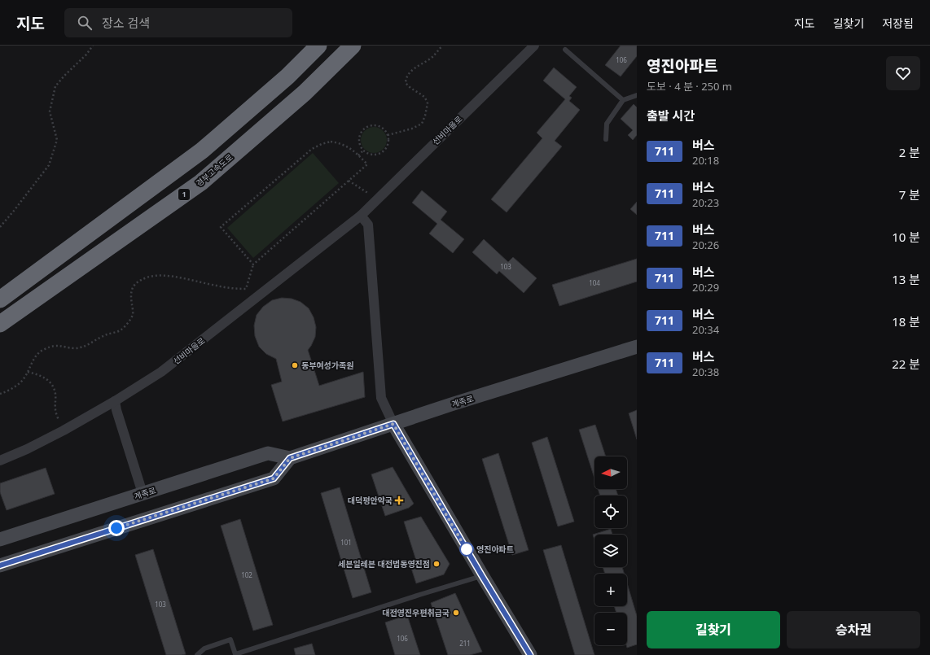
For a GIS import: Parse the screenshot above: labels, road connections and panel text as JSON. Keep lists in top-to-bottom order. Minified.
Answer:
{"streets":{"highway":["경부고속도로","1"],"main road":["계족로"],"street":["선비마을로"]},"places":{"other":["동부여성가족원","영진아파트","세븐일레븐 대전법동영진점","대전영진우편취급국"],"health":["대덕평안약국"]},"lines":["bus line 711"],"house_numbers":["106","103","104","101","102","103","106","211"],"north":"left","page":{"header":"지도","search":"장소 검색","nav":["지도","길찾기","저장됨"],"heading":[["영진아파트","도보 · 4 분 · 250 m"],"출발 시간"],"list":[{"mark":"711","name":"버스","note":"20:18","value":"2 분"},{"mark":"711","name":"버스","note":"20:23","value":"7 분"},{"mark":"711","name":"버스","note":"20:26","value":"10 분"},{"mark":"711","name":"버스","note":"20:29","value":"13 분"},{"mark":"711","name":"버스","note":"20:34","value":"18 분"},{"mark":"711","name":"버스","note":"20:38","value":"22 분"}],"map_buttons":["+","−"],"buttons":["길찾기","승차권"]}}
